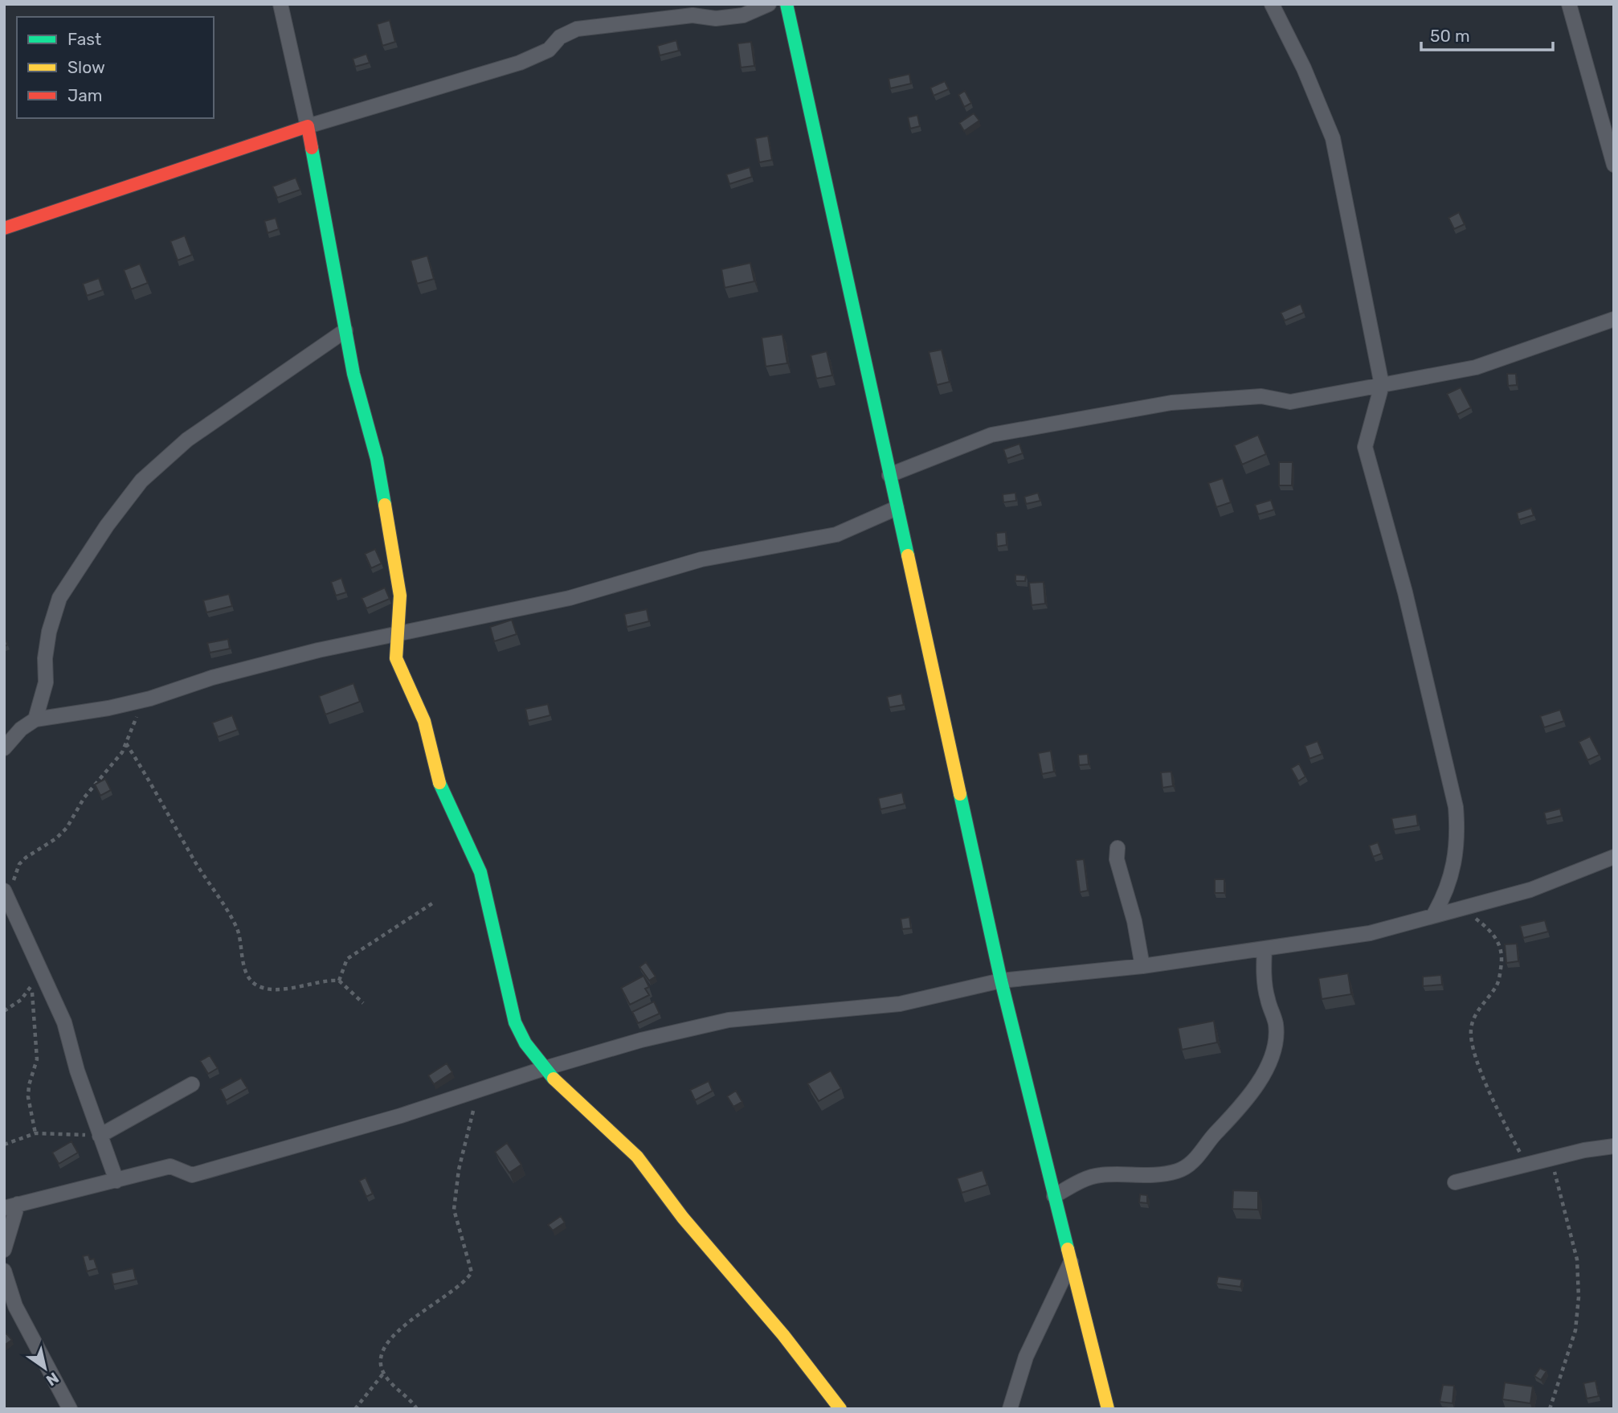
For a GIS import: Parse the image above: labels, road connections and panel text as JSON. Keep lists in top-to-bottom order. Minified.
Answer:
{"legend":["Fast","Slow","Jam"],"scale_bar":"50 m","north":"bottom right"}
